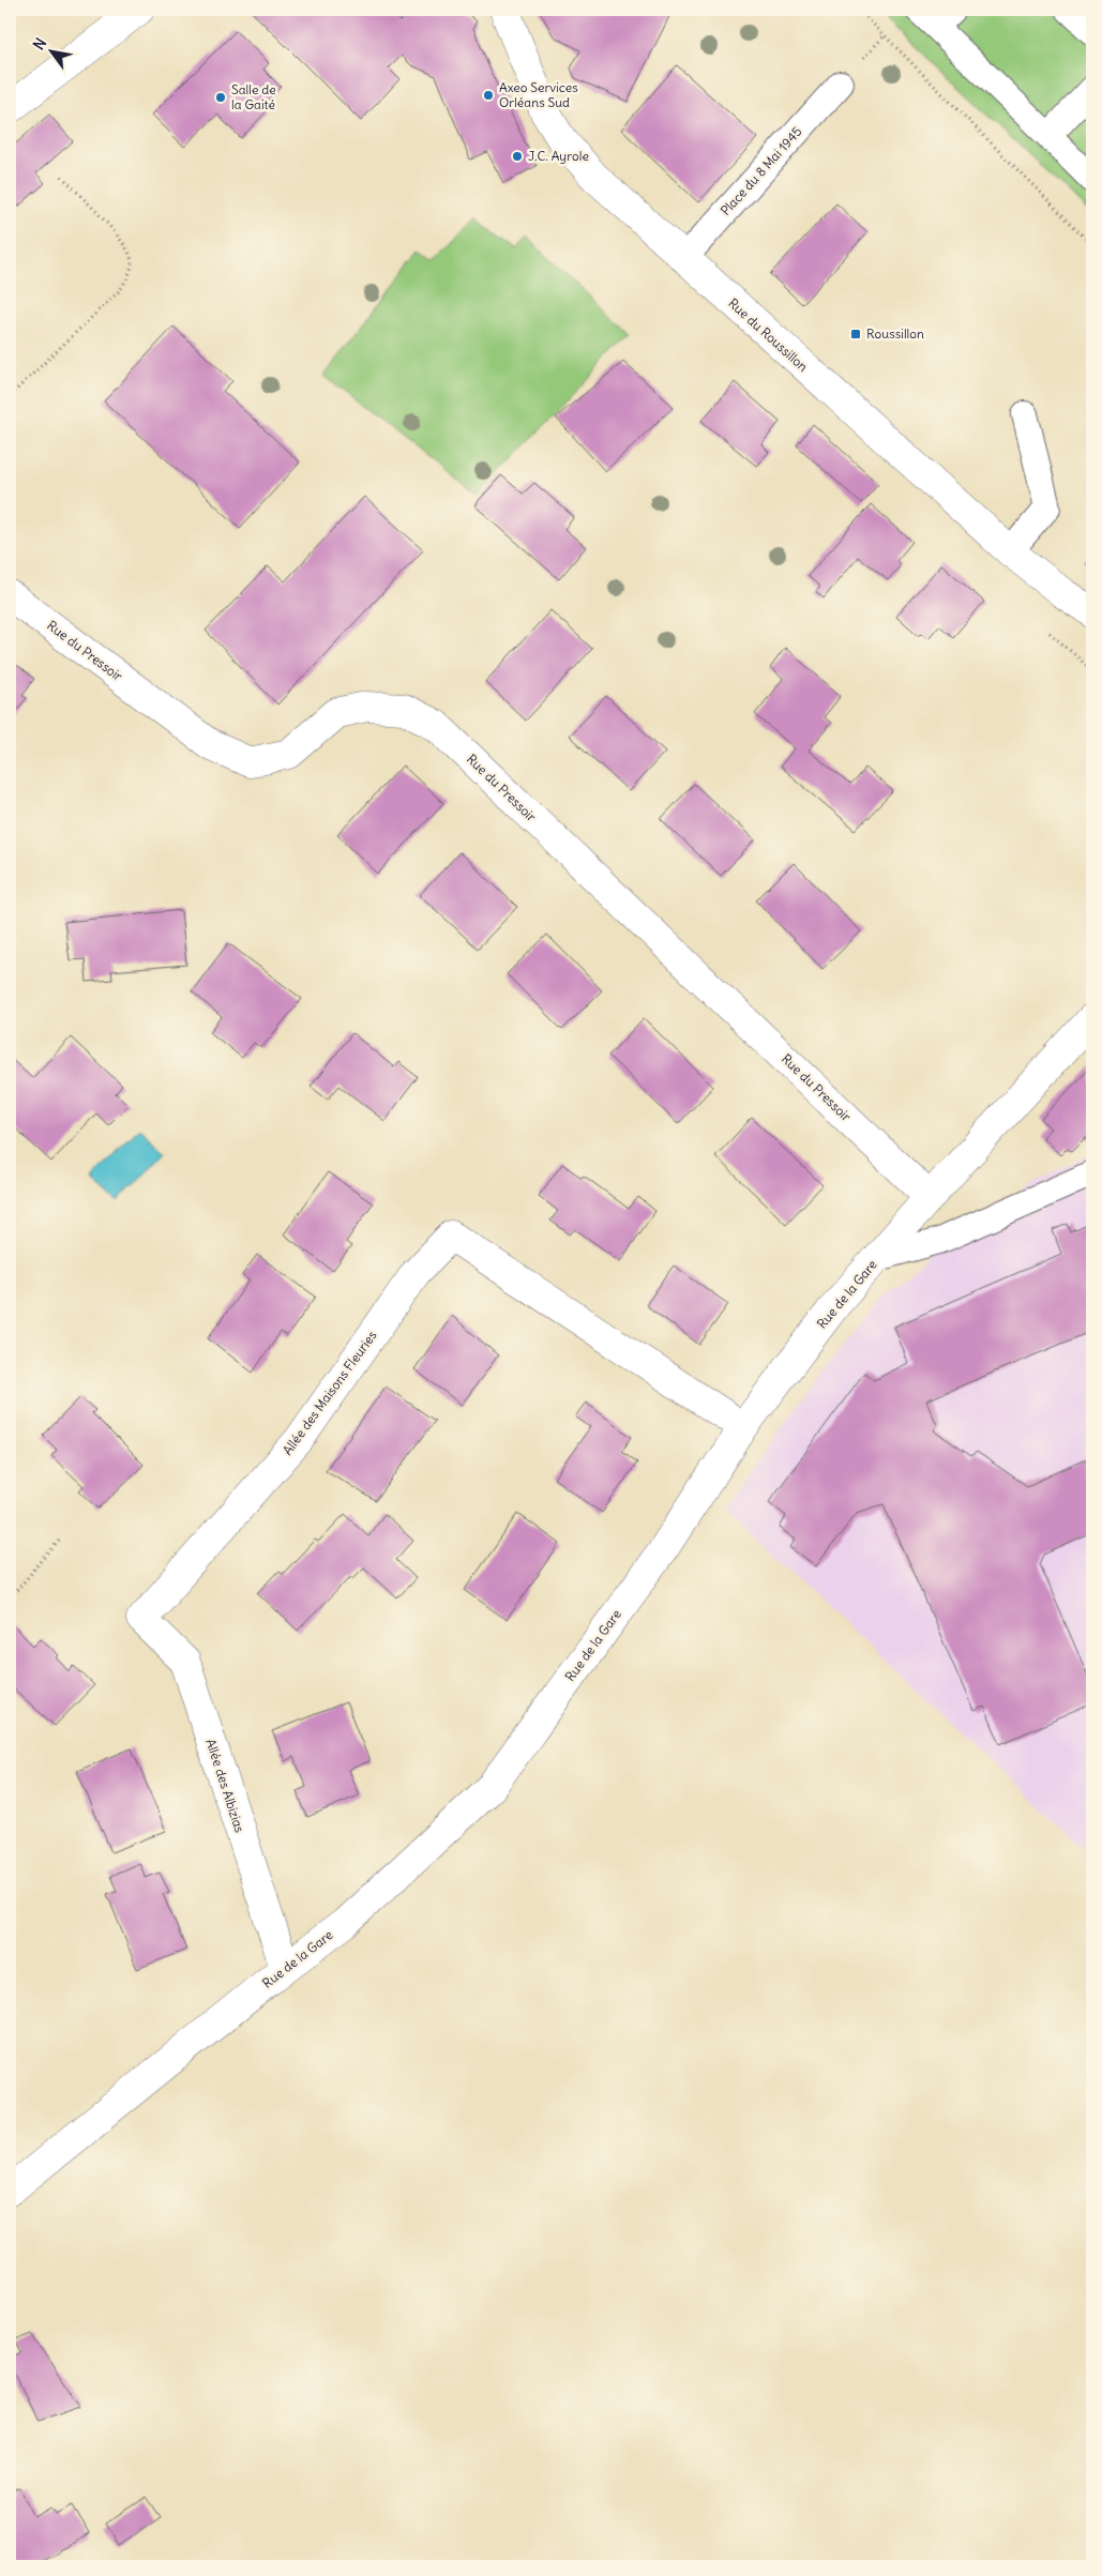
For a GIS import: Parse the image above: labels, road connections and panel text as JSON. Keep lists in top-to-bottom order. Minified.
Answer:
{"streets":{"street":["Rue du Roussillon","Rue du Pressoir","Rue de la Gare","Allée des Maisons Fleuries","Allée des Albizias"],"lane":["Place du 8 Mai 1945"]},"crossings":[["Place du 8 Mai 1945","Rue du Roussillon"],["Rue du Pressoir","Rue de la Gare"],["Rue de la Gare","Allée des Maisons Fleuries"],["Rue de la Gare","Allée des Albizias"],["Allée des Maisons Fleuries","Allée des Albizias"]],"places":{"other":["Axeo Services Orléans Sud","Salle de la Gaité","J.C. Ayrole"],"transit":["Roussillon"]},"north":"top left"}
